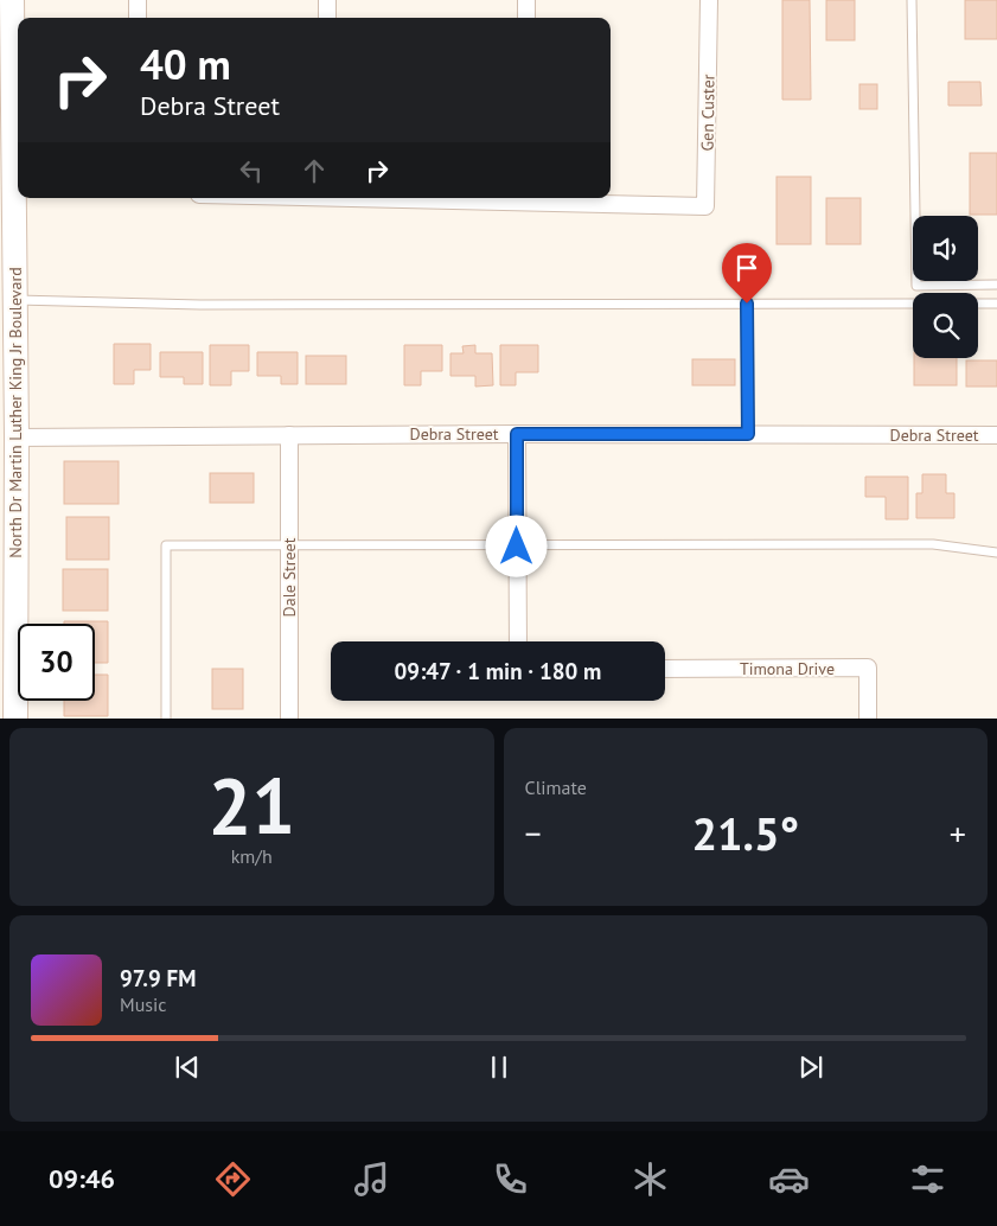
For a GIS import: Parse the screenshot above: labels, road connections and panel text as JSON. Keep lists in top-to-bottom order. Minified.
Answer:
{"streets":{"street":["Gen Custer","North Dr Martin Luther King Jr Boulevard","Debra Street","Dale Street","Timona Drive"]},"crossings":[["North Dr Martin Luther King Jr Boulevard","Debra Street"],["Debra Street","Dale Street"]],"page":{"turn":["40 m","Debra Street"],"limit":"30","trip":"09:47 · 1 min · 180 m","tile":[["21","km/h"],"Climate"],"heat":["−","21.5°","+"],"song":["97.9 FM","Music"],"tabs":"09:46"}}
